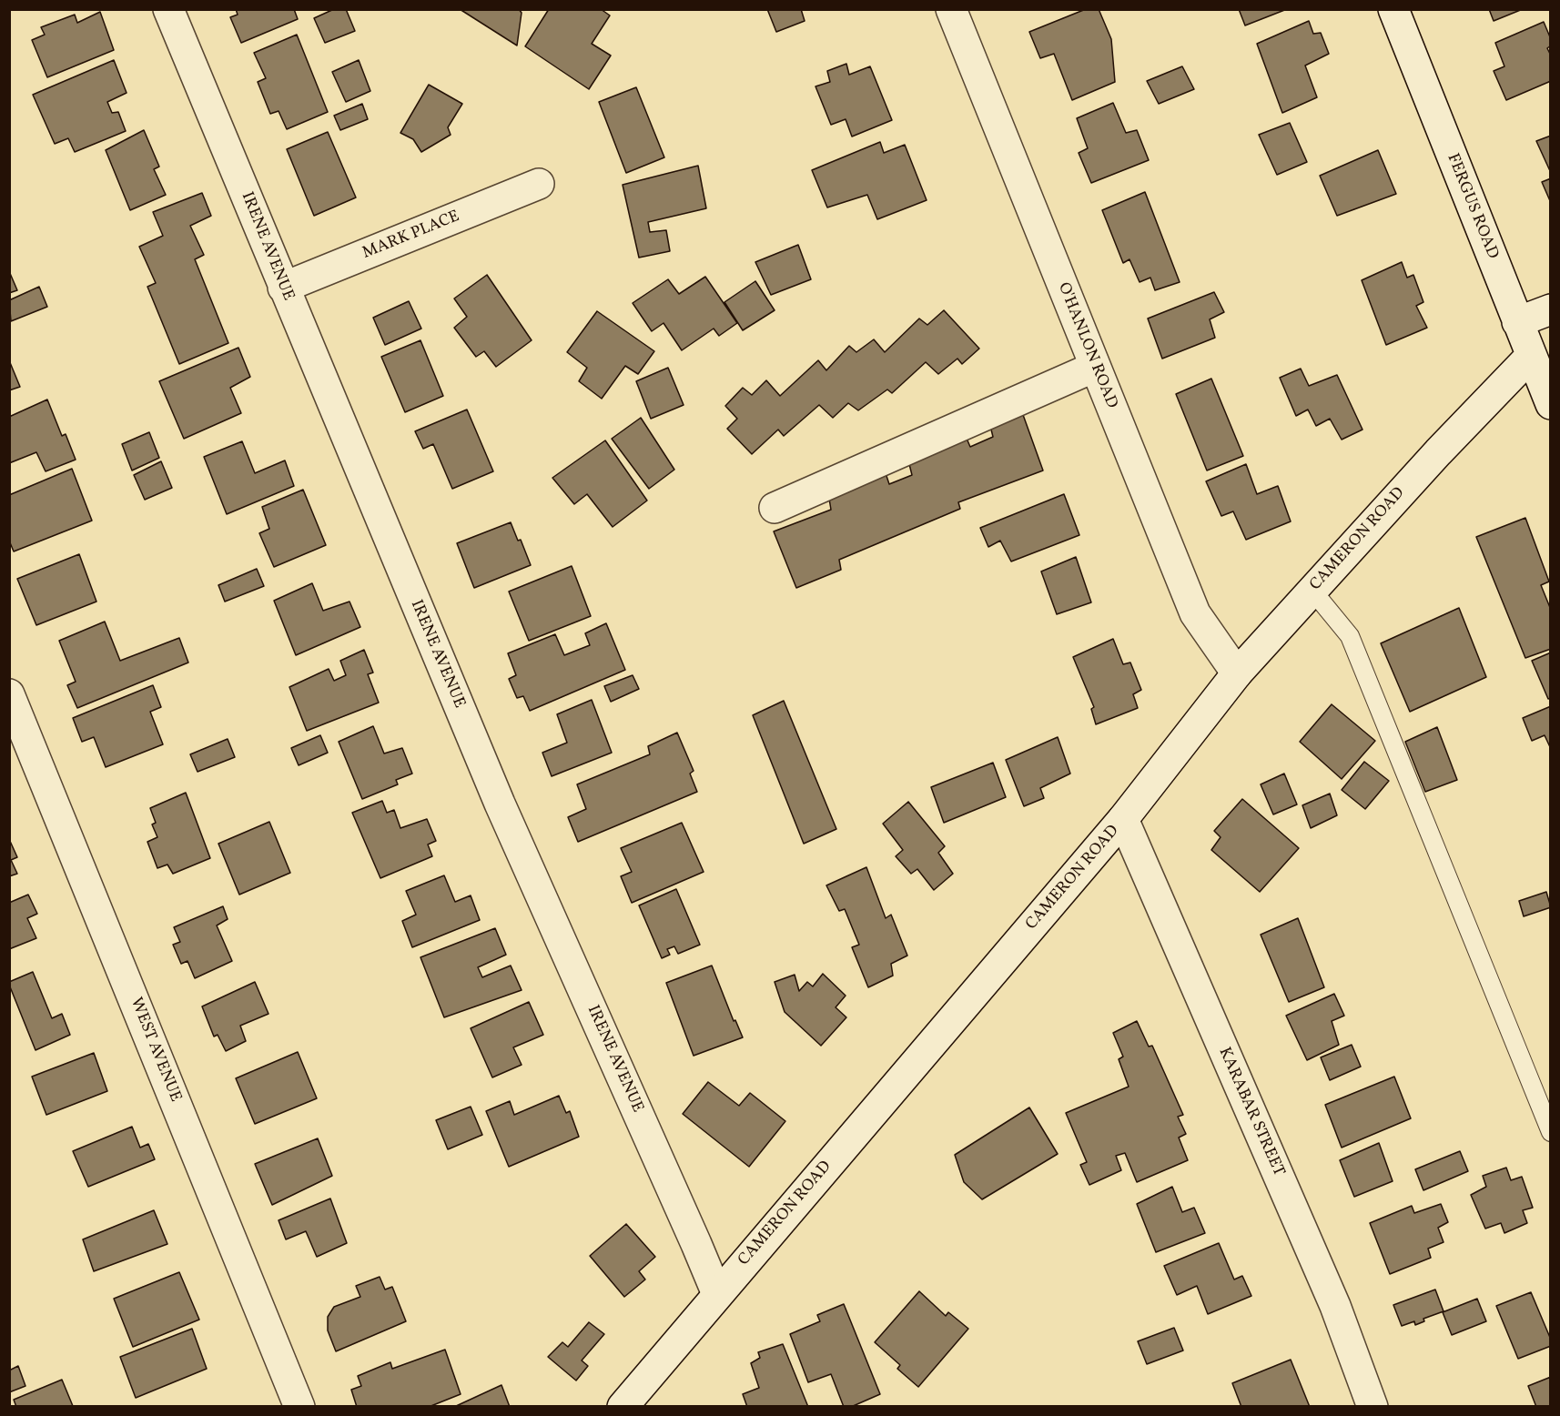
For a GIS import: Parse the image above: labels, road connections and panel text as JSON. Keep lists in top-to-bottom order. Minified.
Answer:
{"streets":{"street":["FERGUS ROAD","MARK PLACE","IRENE AVENUE","O'HANLON ROAD","CAMERON ROAD","WEST AVENUE","KARABAR STREET"]},"crossings":[["FERGUS ROAD","CAMERON ROAD"],["MARK PLACE","IRENE AVENUE"],["IRENE AVENUE","CAMERON ROAD"],["O'HANLON ROAD","CAMERON ROAD"],["CAMERON ROAD","KARABAR STREET"]]}
